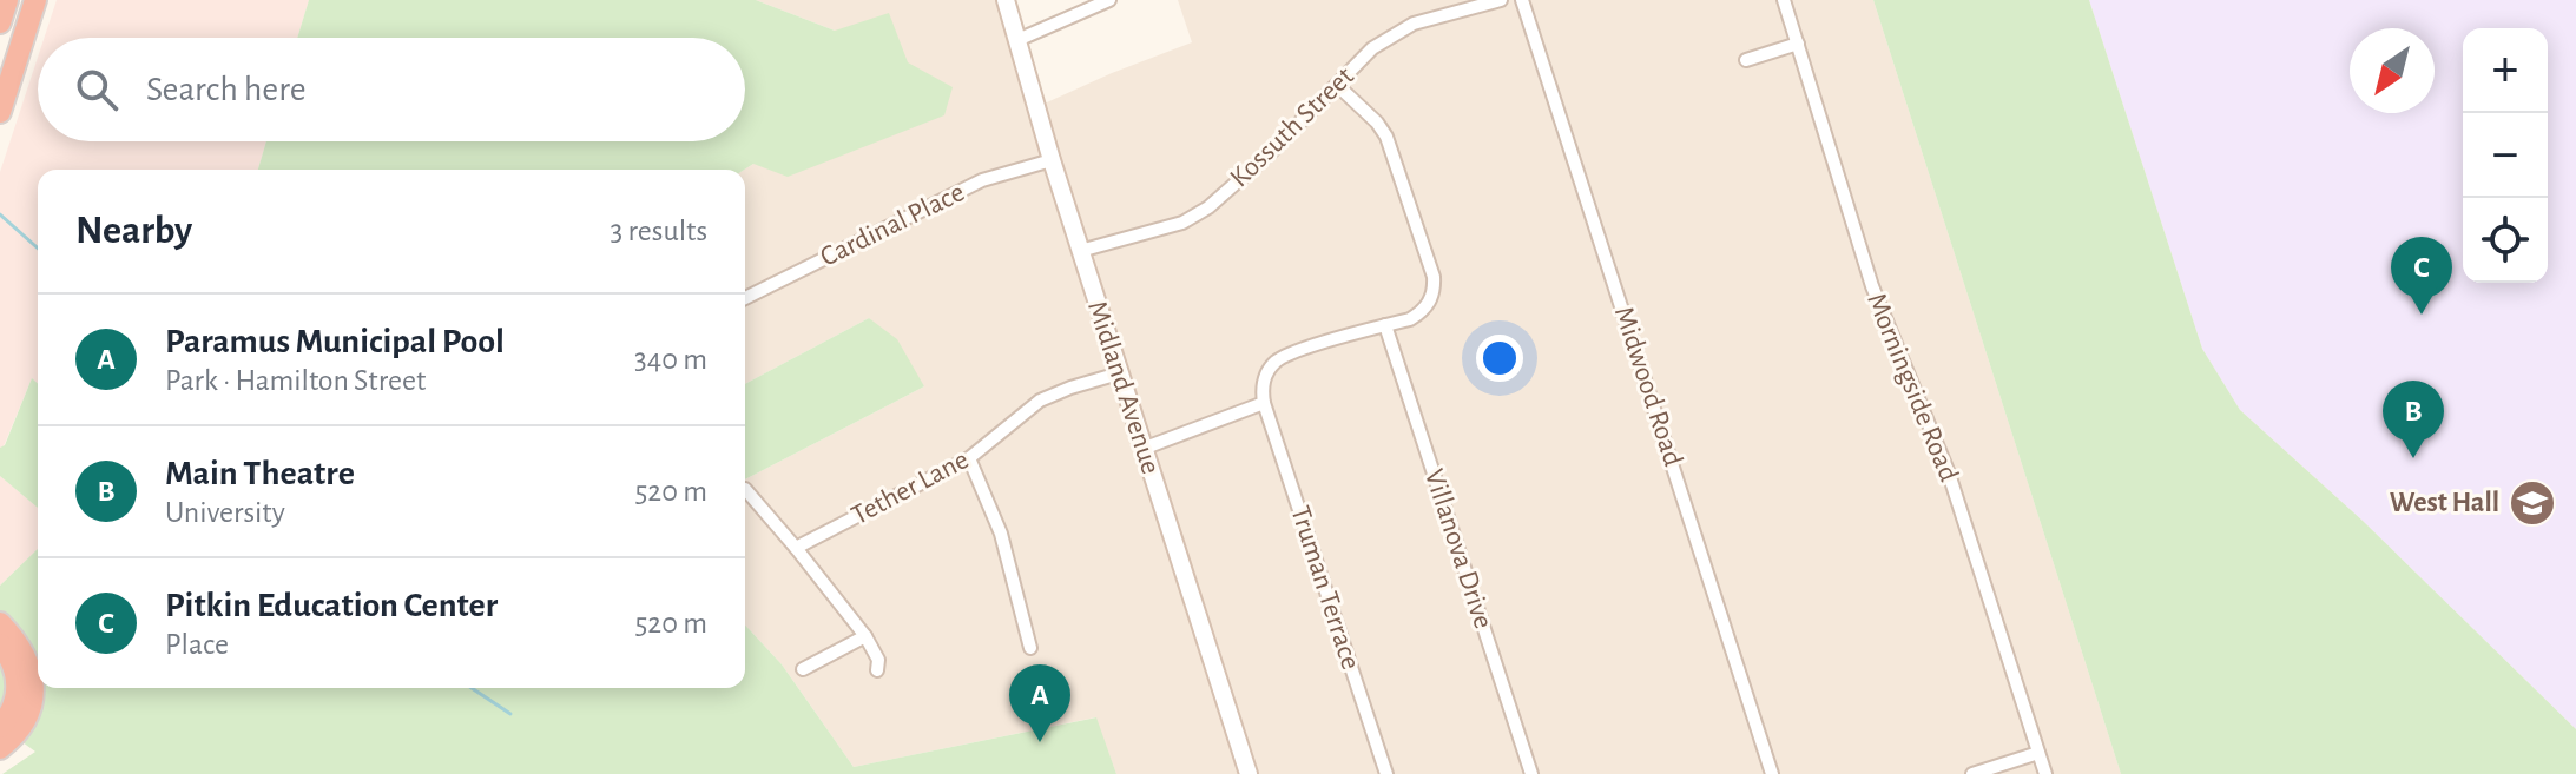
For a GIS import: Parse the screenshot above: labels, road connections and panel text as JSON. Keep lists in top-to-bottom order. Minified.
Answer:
{"streets":{"street":["Kossuth Street","Cardinal Place","Midwood Road","Midland Avenue","Morningside Road","Tether Lane","Villanova Drive","Truman Terrace"]},"crossings":[["Kossuth Street","Midland Avenue"],["Cardinal Place","Midland Avenue"],["Midland Avenue","Tether Lane"]],"places":{"school or university":["West Hall"]},"north":"bottom left","page":{"map_buttons":["+","−"],"search":"Search here","heading":["Nearby","3 results"],"pins":["C","B","A"],"list":[{"mark":"A","name":"Paramus Municipal Pool","note":"Park · Hamilton Street","value":"340 m"},{"mark":"B","name":"Main Theatre","note":"University","value":"520 m"},{"mark":"C","name":"Pitkin Education Center","note":"Place","value":"520 m"}]}}
